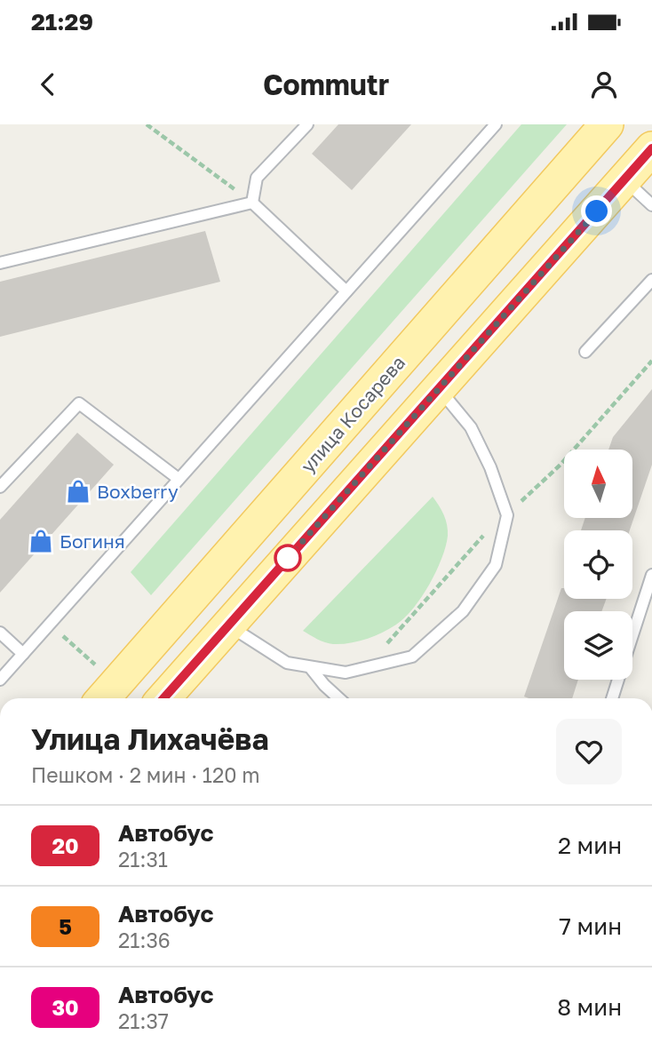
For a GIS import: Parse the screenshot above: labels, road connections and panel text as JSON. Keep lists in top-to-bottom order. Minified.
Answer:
{"streets":{"main road":["улица Косарева"]},"places":{"shop":["Boxberry","Богиня"]},"lines":["bus line 20"],"north":"top","page":{"status":"21:29","header":"Commutr","heading":["Улица Лихачёва","Пешком · 2 мин · 120 m"],"list":[{"mark":"20","name":"Автобус","note":"21:31","value":"2 мин"},{"mark":"5","name":"Автобус","note":"21:36","value":"7 мин"},{"mark":"30","name":"Автобус","note":"21:37","value":"8 мин"}]}}
